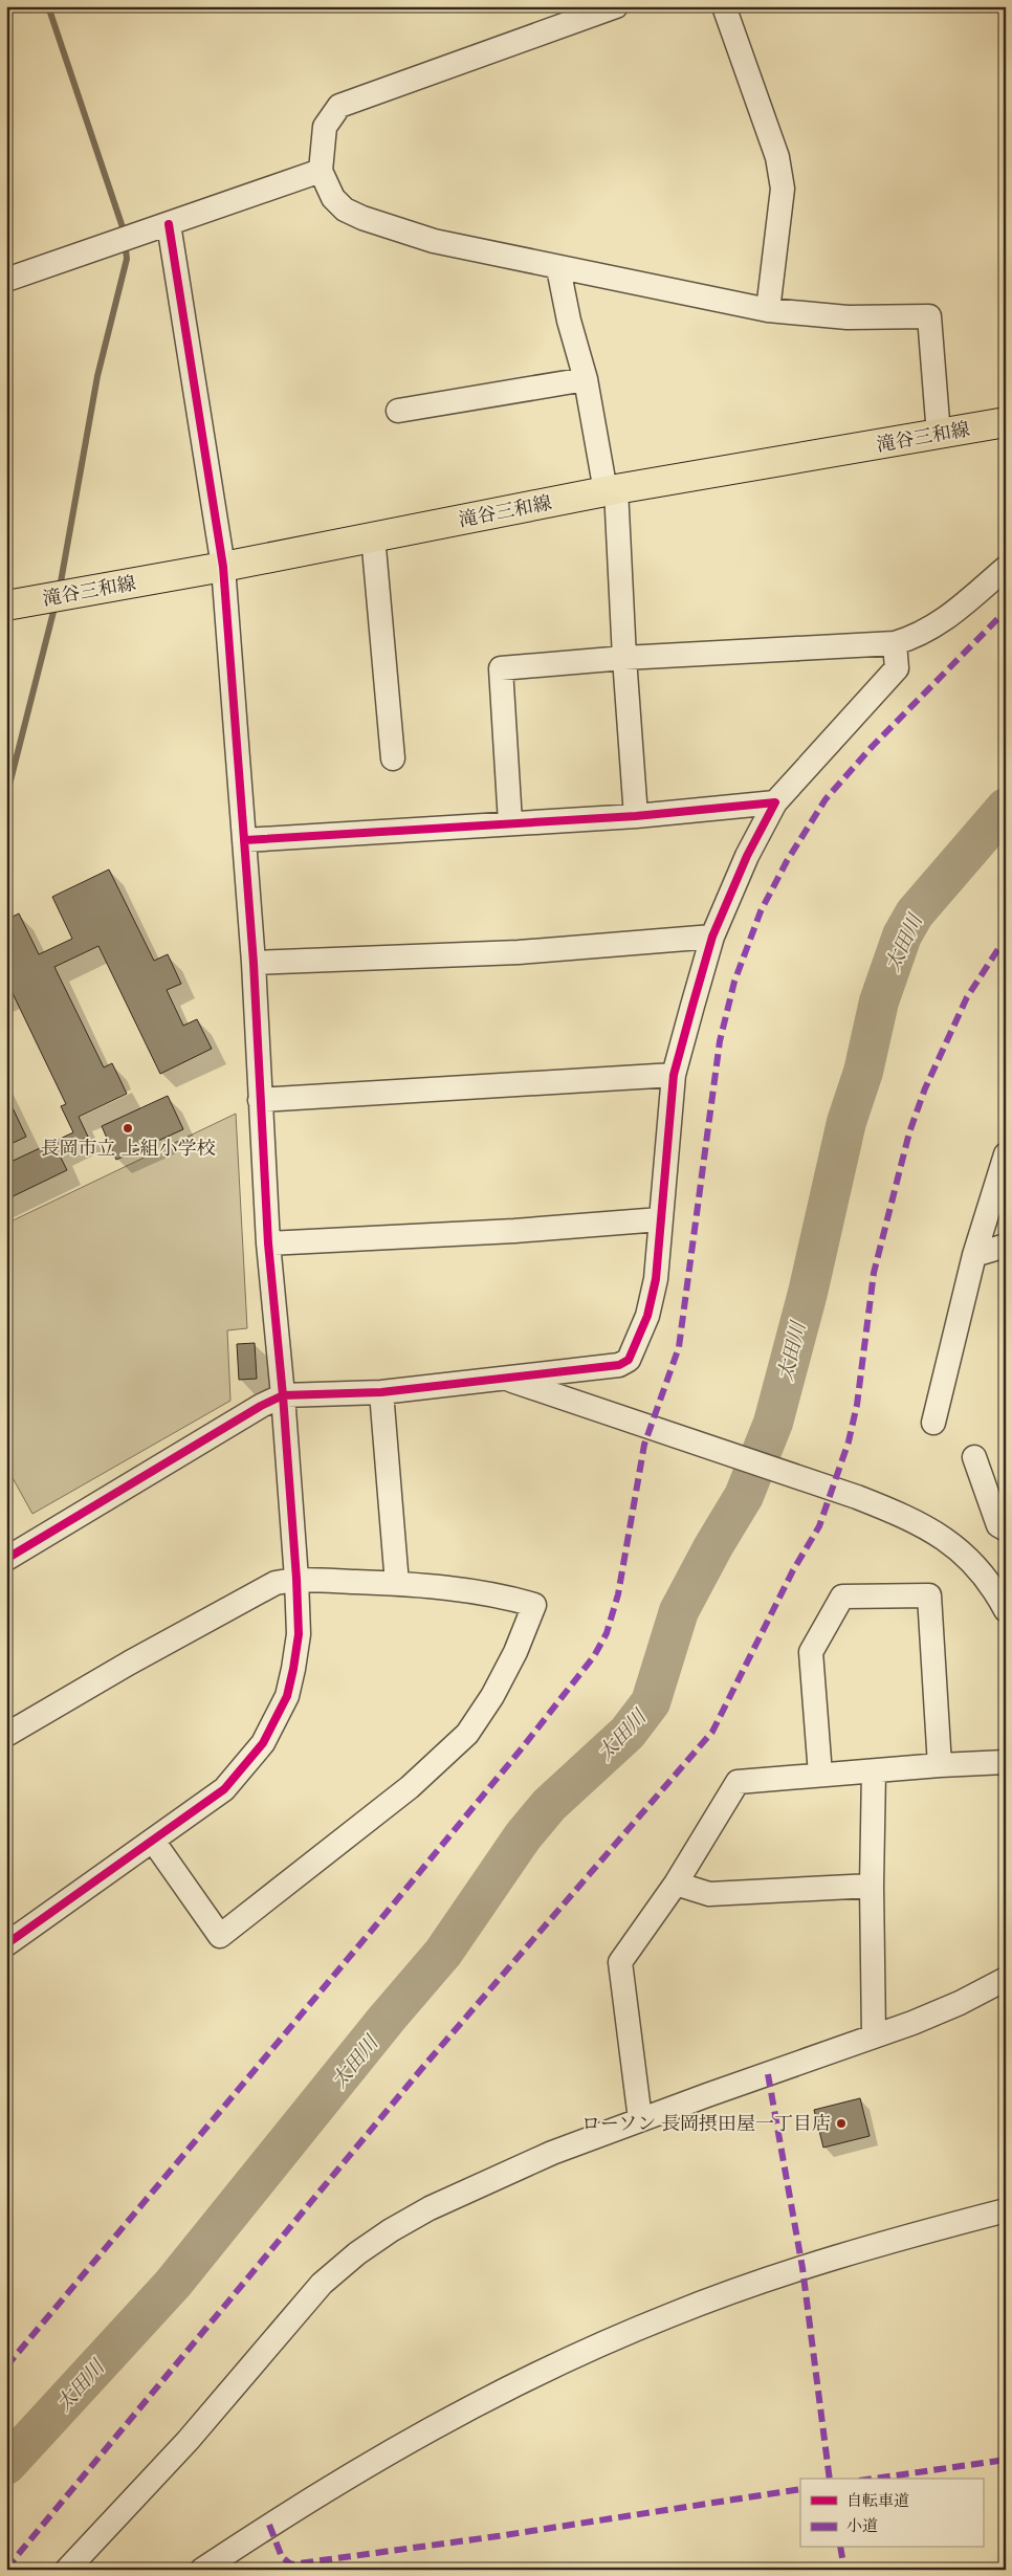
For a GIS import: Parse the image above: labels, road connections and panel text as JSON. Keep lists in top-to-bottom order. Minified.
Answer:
{"streets":{"main road":["滝谷三和線"]},"water":["太田川"],"places":["長岡市立 上組小学校","ローソン 長岡摂田屋一丁目店"],"legend":["自転車道","小道"]}
